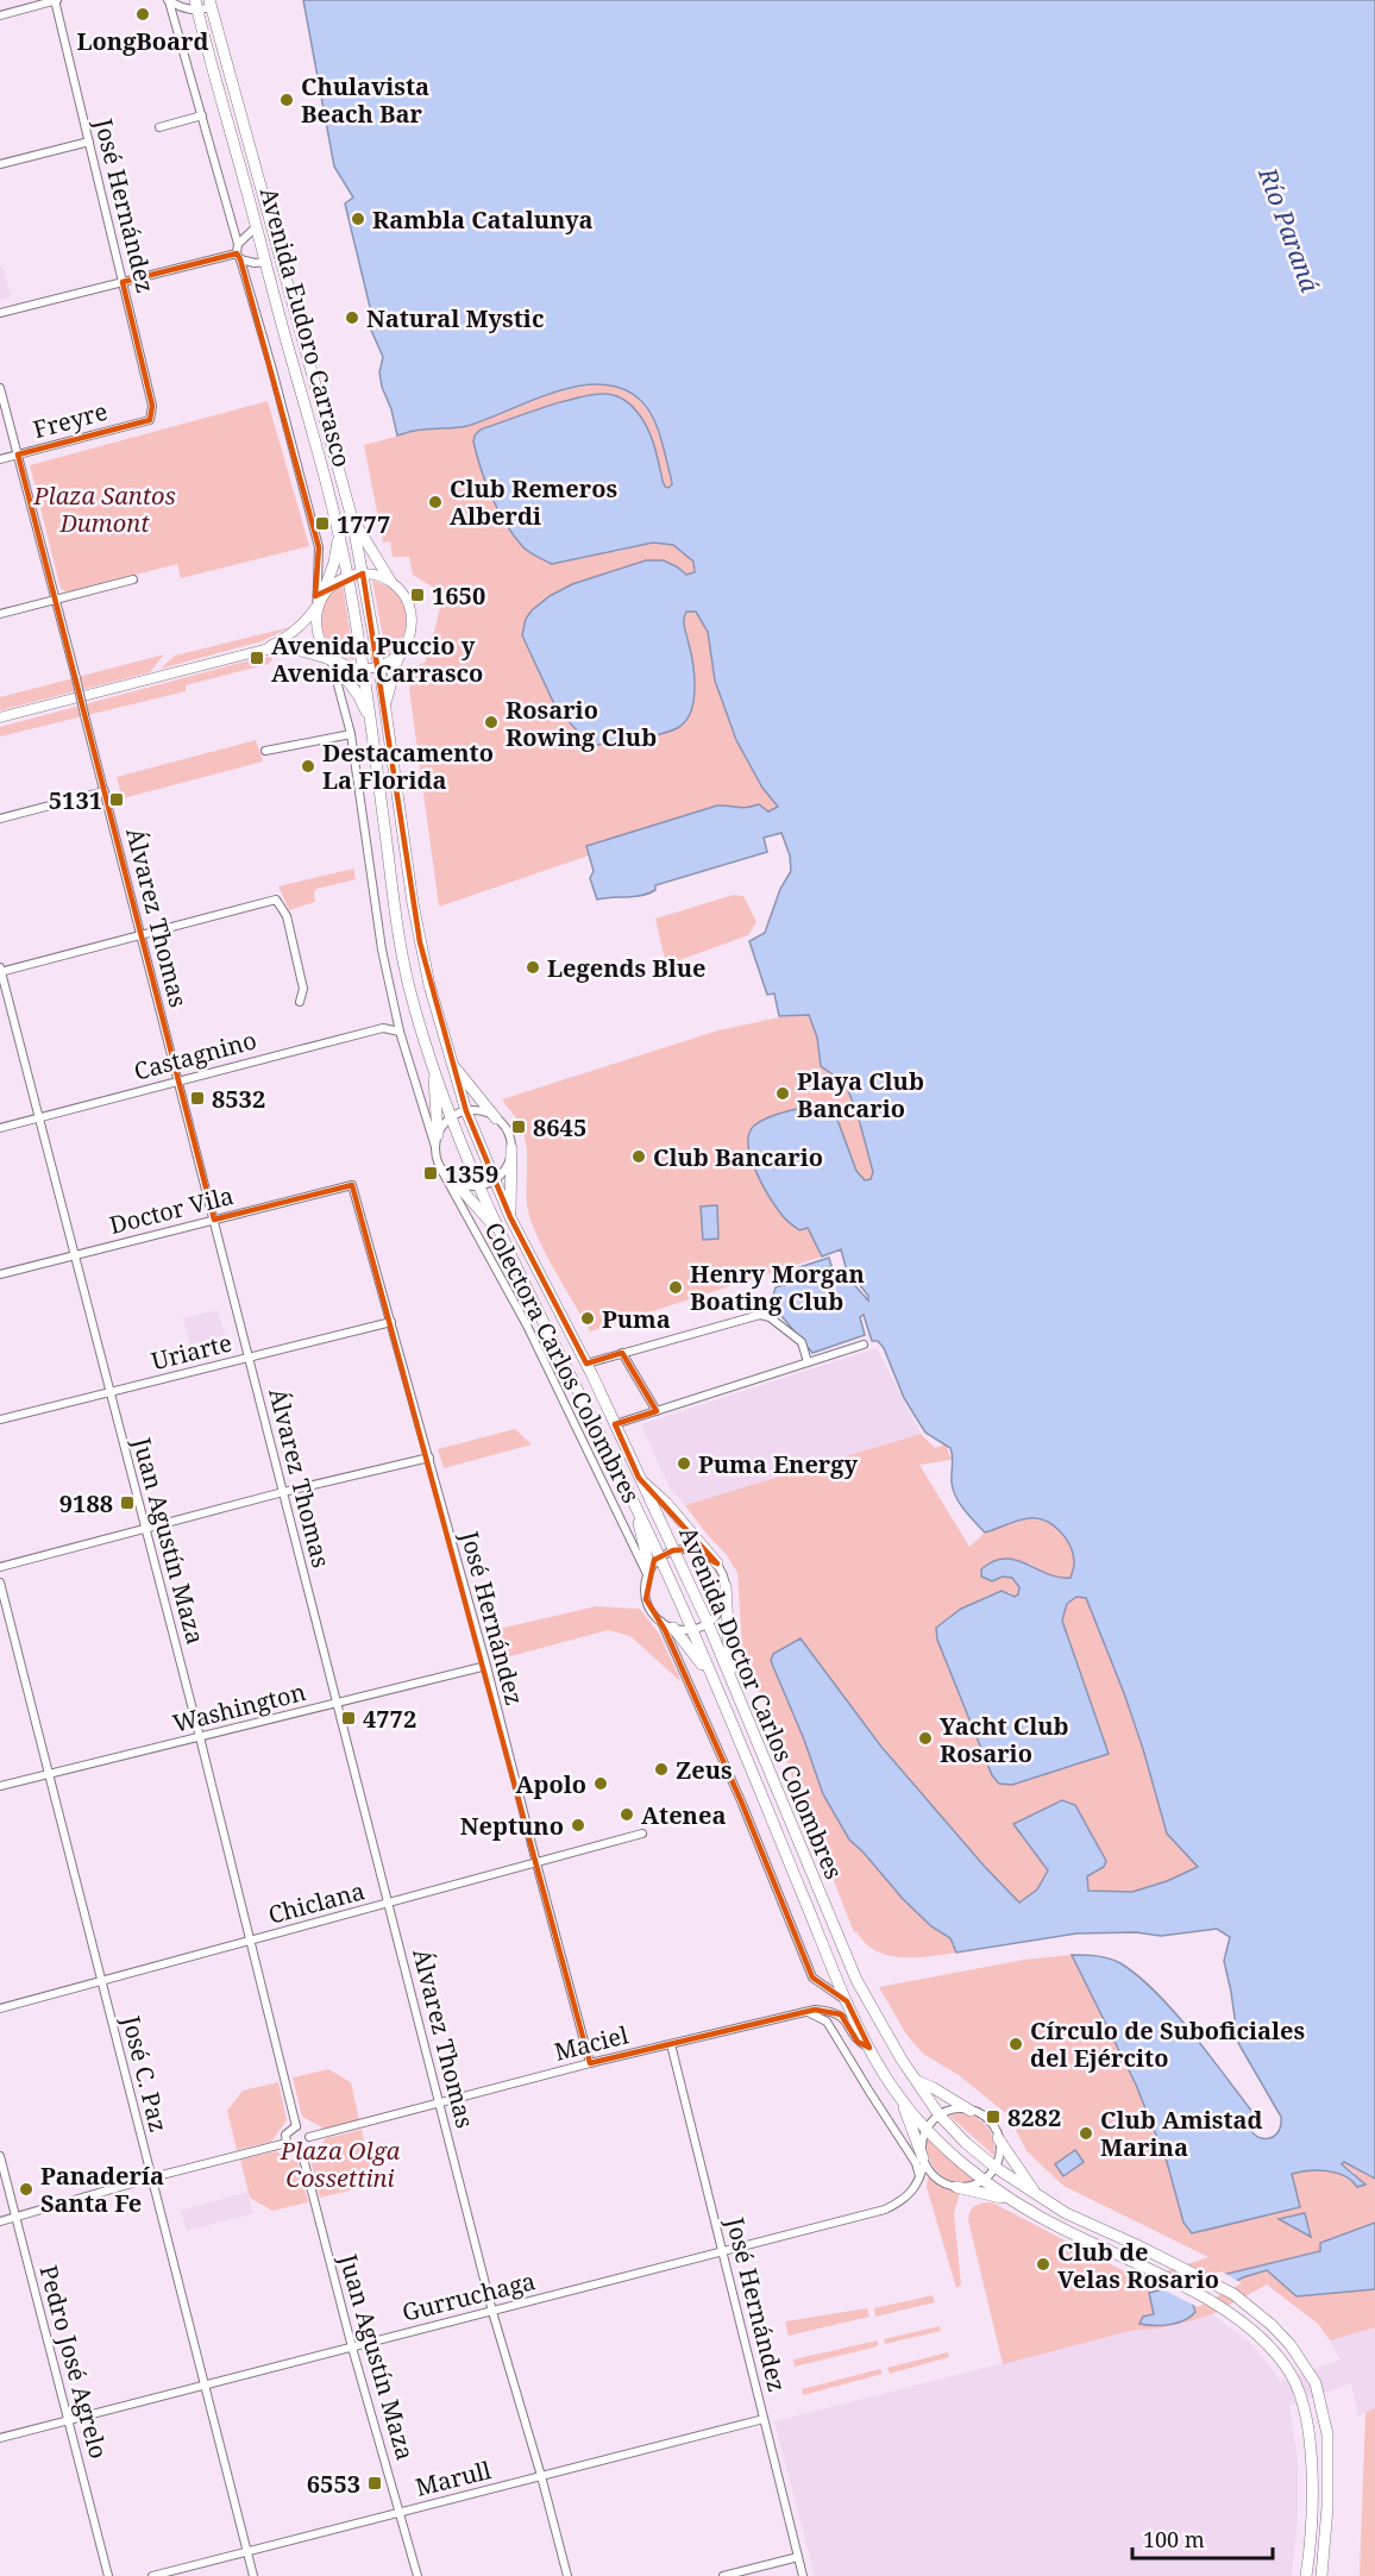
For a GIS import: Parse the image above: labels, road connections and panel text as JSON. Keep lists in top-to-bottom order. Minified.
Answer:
{"streets":{"main road":["Avenida Eudoro Carrasco","Avenida Doctor Carlos Colombres"],"street":["José Hernández","Freyre","Álvarez Thomas","Castagnino","Doctor Vila","Uriarte","Colectora Carlos Colombres","Juan Agustín Maza","Washington","Chiclana","Maciel","José C. Paz","Gurruchaga","Pedro José Agrelo","Marull"]},"crossings":[["José Hernández","Freyre"],["José Hernández","Doctor Vila"],["José Hernández","Uriarte"],["José Hernández","Washington"],["José Hernández","Chiclana"],["José Hernández","Maciel"],["José Hernández","Gurruchaga"],["José Hernández","Marull"],["Avenida Eudoro Carrasco","Avenida Doctor Carlos Colombres"],["Freyre","Álvarez Thomas"],["Álvarez Thomas","Castagnino"],["Álvarez Thomas","Doctor Vila"],["Álvarez Thomas","Uriarte"],["Álvarez Thomas","Washington"],["Álvarez Thomas","Chiclana"],["Álvarez Thomas","Maciel"],["Álvarez Thomas","Gurruchaga"],["Álvarez Thomas","Marull"],["Castagnino","Juan Agustín Maza"],["Doctor Vila","Juan Agustín Maza"],["Uriarte","Juan Agustín Maza"],["Juan Agustín Maza","Washington"],["Juan Agustín Maza","Chiclana"],["Juan Agustín Maza","Maciel"],["Juan Agustín Maza","Gurruchaga"],["Juan Agustín Maza","Marull"],["Avenida Doctor Carlos Colombres","Maciel"],["Avenida Doctor Carlos Colombres","Gurruchaga"],["Washington","José C. Paz"],["Chiclana","José C. Paz"],["José C. Paz","Gurruchaga"],["José C. Paz","Marull"],["Gurruchaga","Pedro José Agrelo"]],"water":["Río Paraná"],"parks":["Plaza Santos Dumont","Plaza Olga Cossettini"],"places":{"other":["LongBoard","Chulavista Beach Bar","Rambla Catalunya","Natural Mystic","Club Remeros Alberdi","Rosario Rowing Club","Destacamento La Florida","Legends Blue","Playa Club Bancario","Club Bancario","Henry Morgan Boating Club","Puma","Puma Energy","Yacht Club Rosario","Zeus","Apolo","Atenea","Neptuno","Círculo de Suboficiales del Ejército","Club Amistad Marina","Panadería Santa Fe","Club de Velas Rosario"],"transit":["1777","1650","Avenida Puccio y Avenida Carrasco","5131","8532","8645","1359","9188","4772","8282","6553"]},"scale_bar":"100 m"}
